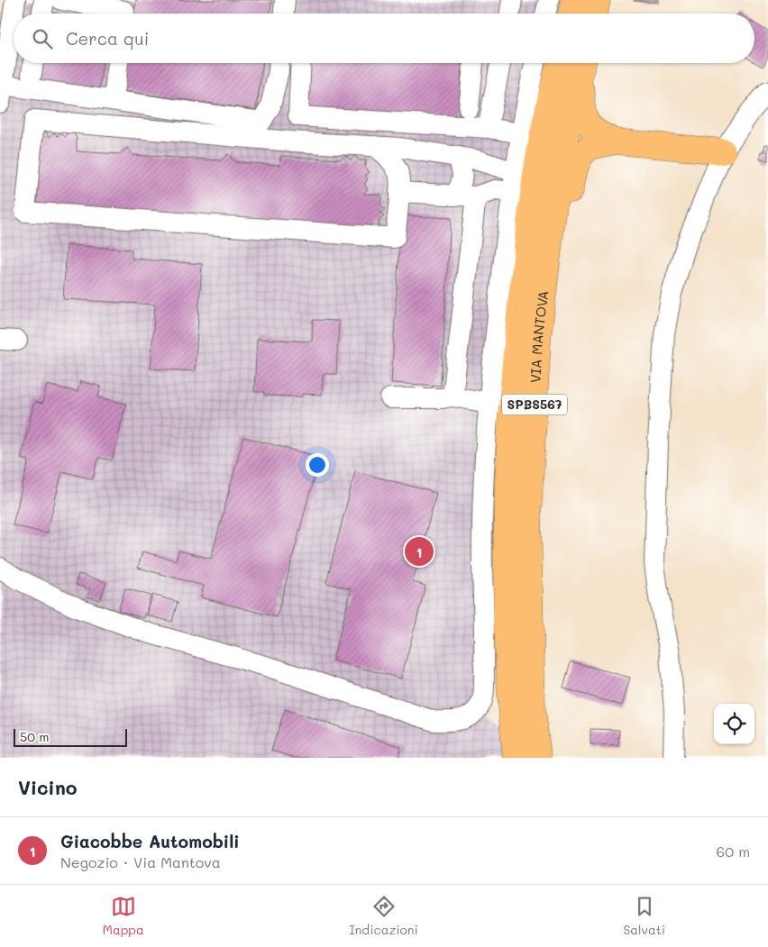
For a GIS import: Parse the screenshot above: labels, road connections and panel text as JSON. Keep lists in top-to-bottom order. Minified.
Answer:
{"streets":{"highway":["VIA MANTOVA","SPBS567"]},"scale_bar":"50 m","page":{"search":"Cerca qui","pins":"1","scale":"50 m","heading":"Vicino","list":[{"mark":"1","name":"Giacobbe Automobili","note":"Negozio · Via Mantova","value":"60 m"}],"nav":["Mappa","Indicazioni","Salvati"]}}
